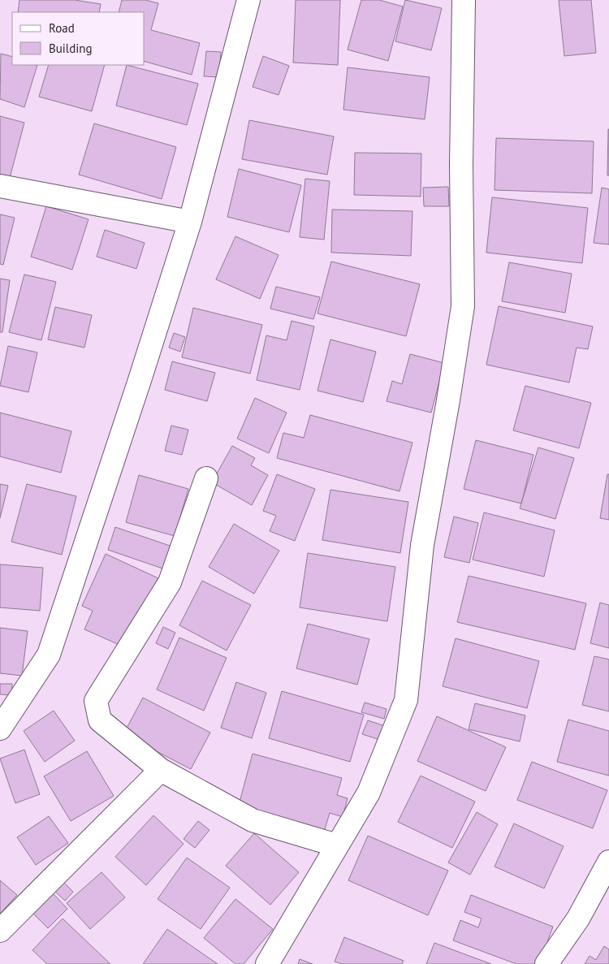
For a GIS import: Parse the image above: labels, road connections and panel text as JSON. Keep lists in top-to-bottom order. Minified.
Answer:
{"legend":["Road","Building"]}
